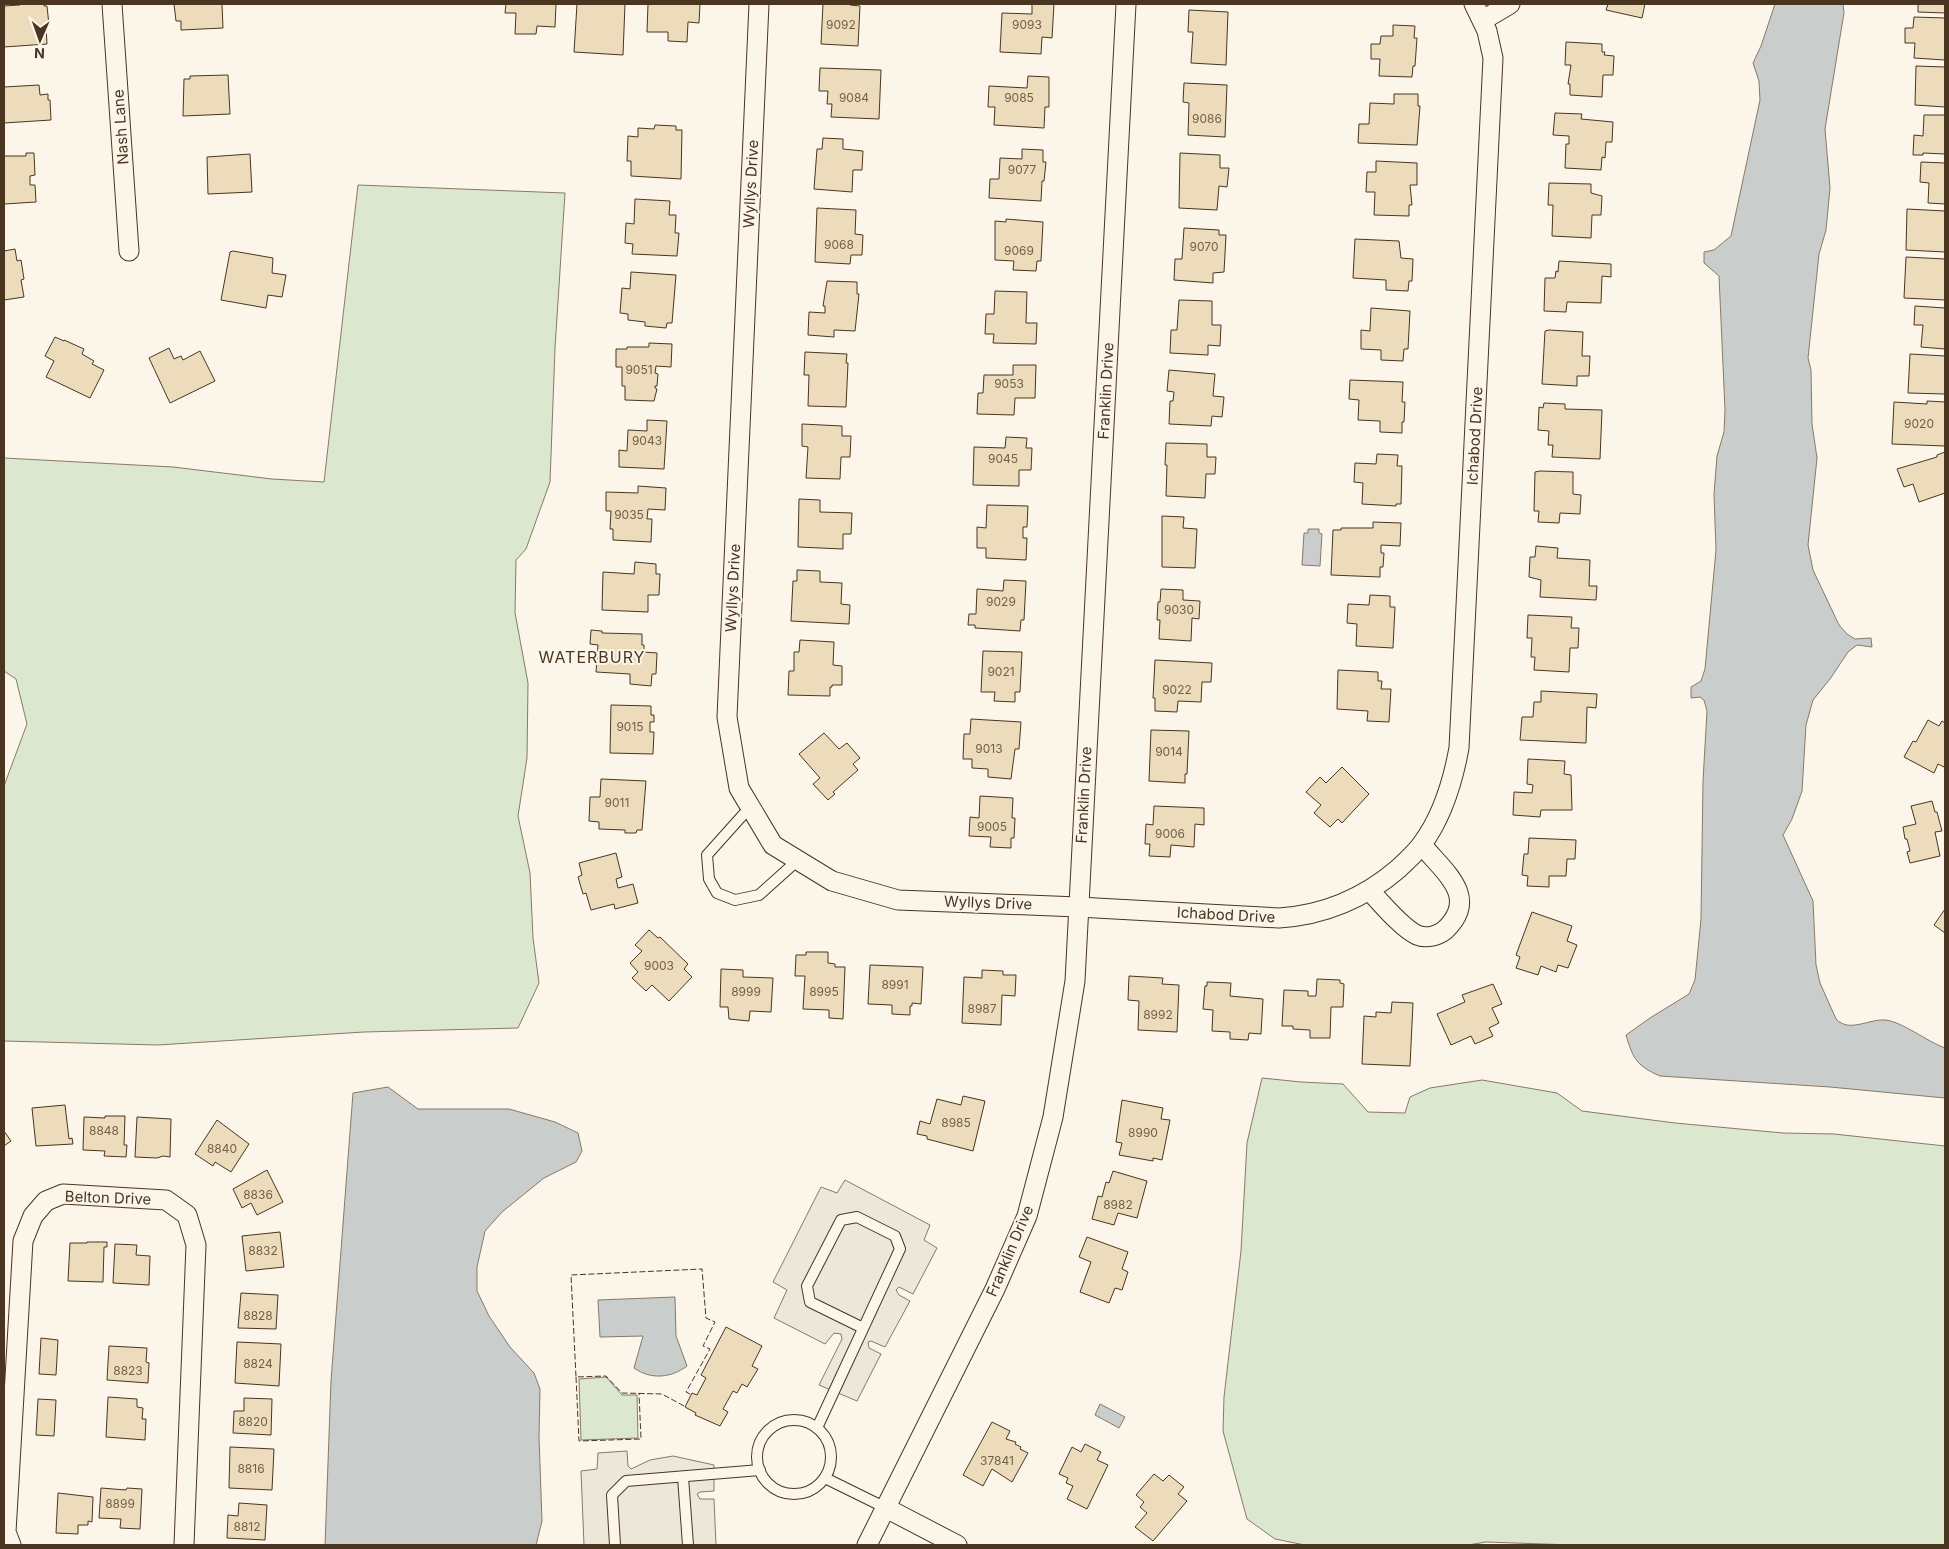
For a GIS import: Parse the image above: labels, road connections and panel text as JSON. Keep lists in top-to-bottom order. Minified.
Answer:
{"streets":{"street":["Nash Lane","Wyllys Drive","Franklin Drive","Ichabod Drive","Belton Drive"]},"crossings":[["Wyllys Drive","Franklin Drive"],["Wyllys Drive","Ichabod Drive"],["Franklin Drive","Ichabod Drive"]],"districts":["WATERBURY"],"house_numbers":["9092","9093","9084","9085","9086","9077","9068","9070","9069","9051","9053","9020","9043","9045","9035","9029","9030","9021","9022","9015","9013","9014","9011","9005","9006","9003","8991","8999","8995","8987","8992","8985","8848","8990","8840","8836","8982","8832","8828","8824","8823","8820","37841","8816","8899","8812"],"north":"bottom"}
